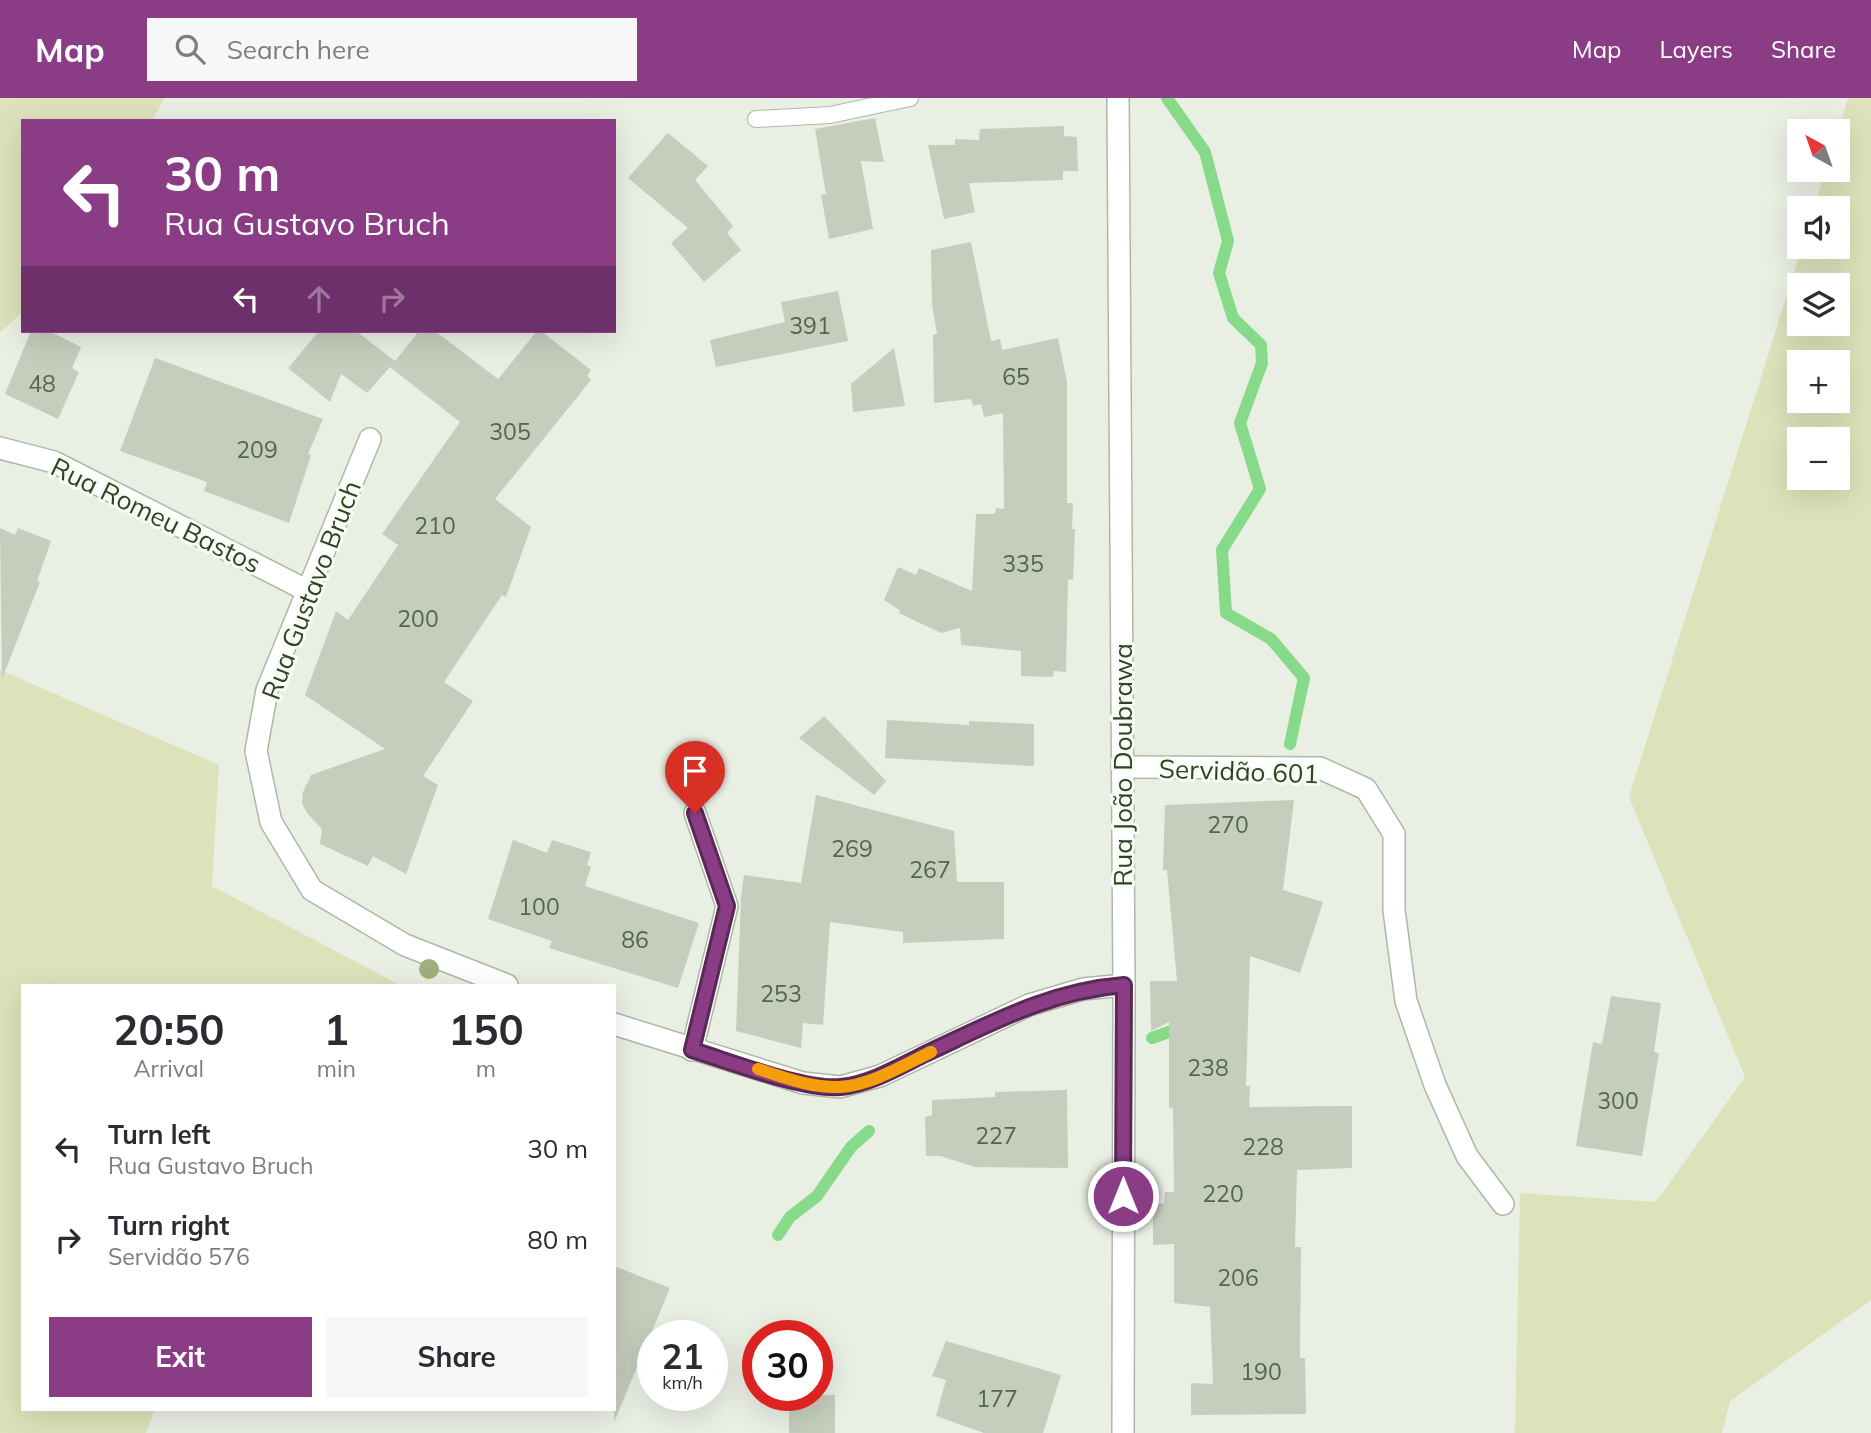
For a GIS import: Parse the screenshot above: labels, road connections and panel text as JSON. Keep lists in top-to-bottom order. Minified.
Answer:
{"streets":{"street":["Rua Romeu Bastos","Rua Gustavo Bruch","Rua João Doubrawa","Servidão 601"]},"crossings":[["Rua Romeu Bastos","Rua Gustavo Bruch"],["Rua João Doubrawa","Servidão 601"]],"house_numbers":["391","65","48","305","209","210","335","200","270","269","267","100","86","253","238","300","227","228","220","206","190","177"],"north":"top left","page":{"header":"Map","search":"Search here","nav":["Map","Layers","Share"],"map_buttons":["+","−"],"turn":["30 m","Rua Gustavo Bruch"],"eta":["20:50","Arrival","1","min","150","m"],"list":[{"name":"Turn left","note":"Rua Gustavo Bruch","value":"30 m"},{"name":"Turn right","note":"Servidão 576","value":"80 m"}],"buttons":["Exit","Share"],"speed":"21 km/h","limit":"30"}}
